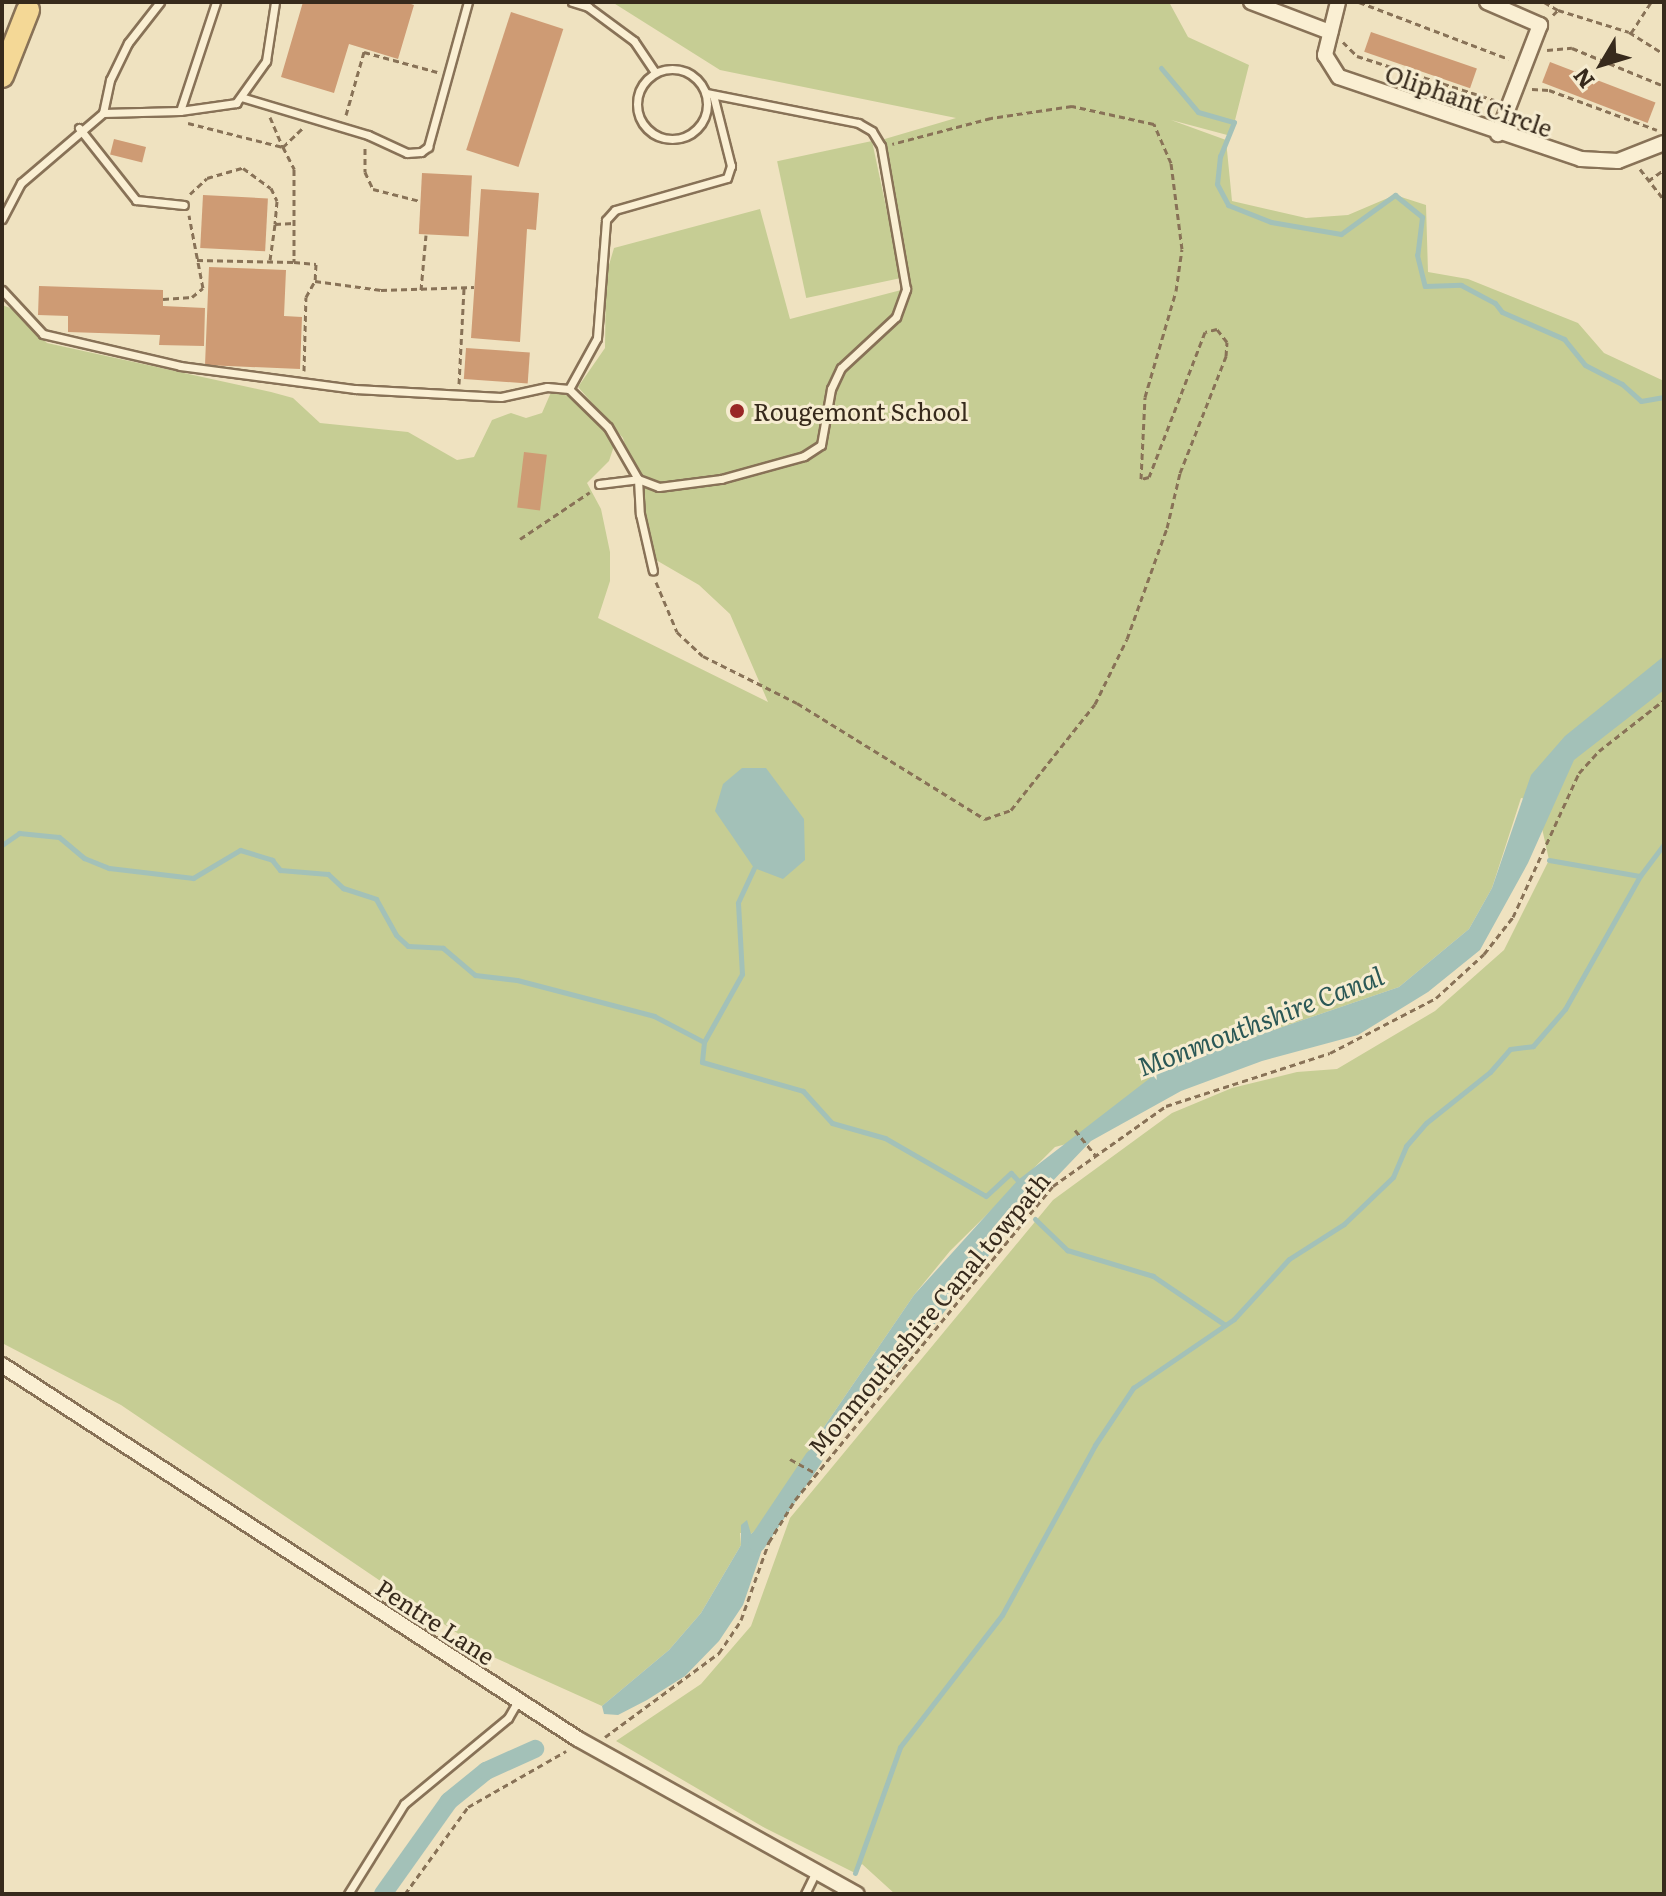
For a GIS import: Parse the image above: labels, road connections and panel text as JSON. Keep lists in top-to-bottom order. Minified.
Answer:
{"streets":{"street":["Oliphant Circle","Pentre Lane"],"path":["Monmouthshire Canal towpath"]},"crossings":[["Monmouthshire Canal towpath","Pentre Lane"]],"water":["Monmouthshire Canal"],"places":["Rougemont School"],"north":"bottom left"}
